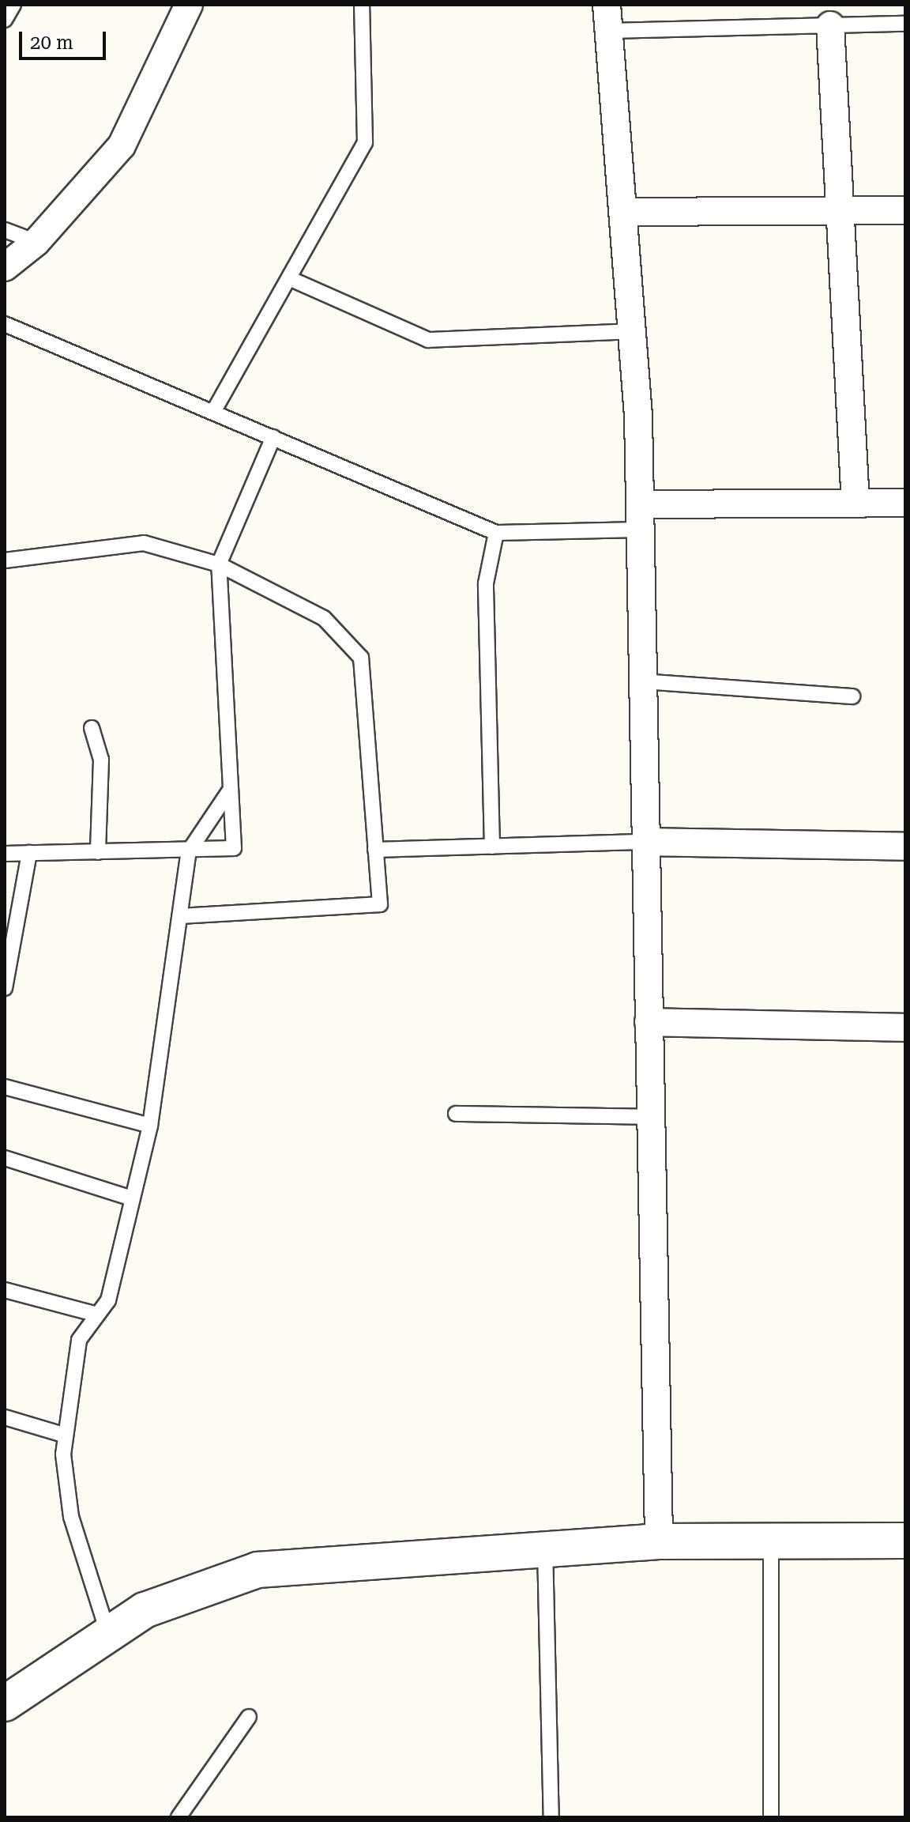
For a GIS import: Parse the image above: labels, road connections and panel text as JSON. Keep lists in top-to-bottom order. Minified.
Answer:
{"scale_bar":"20 m"}
